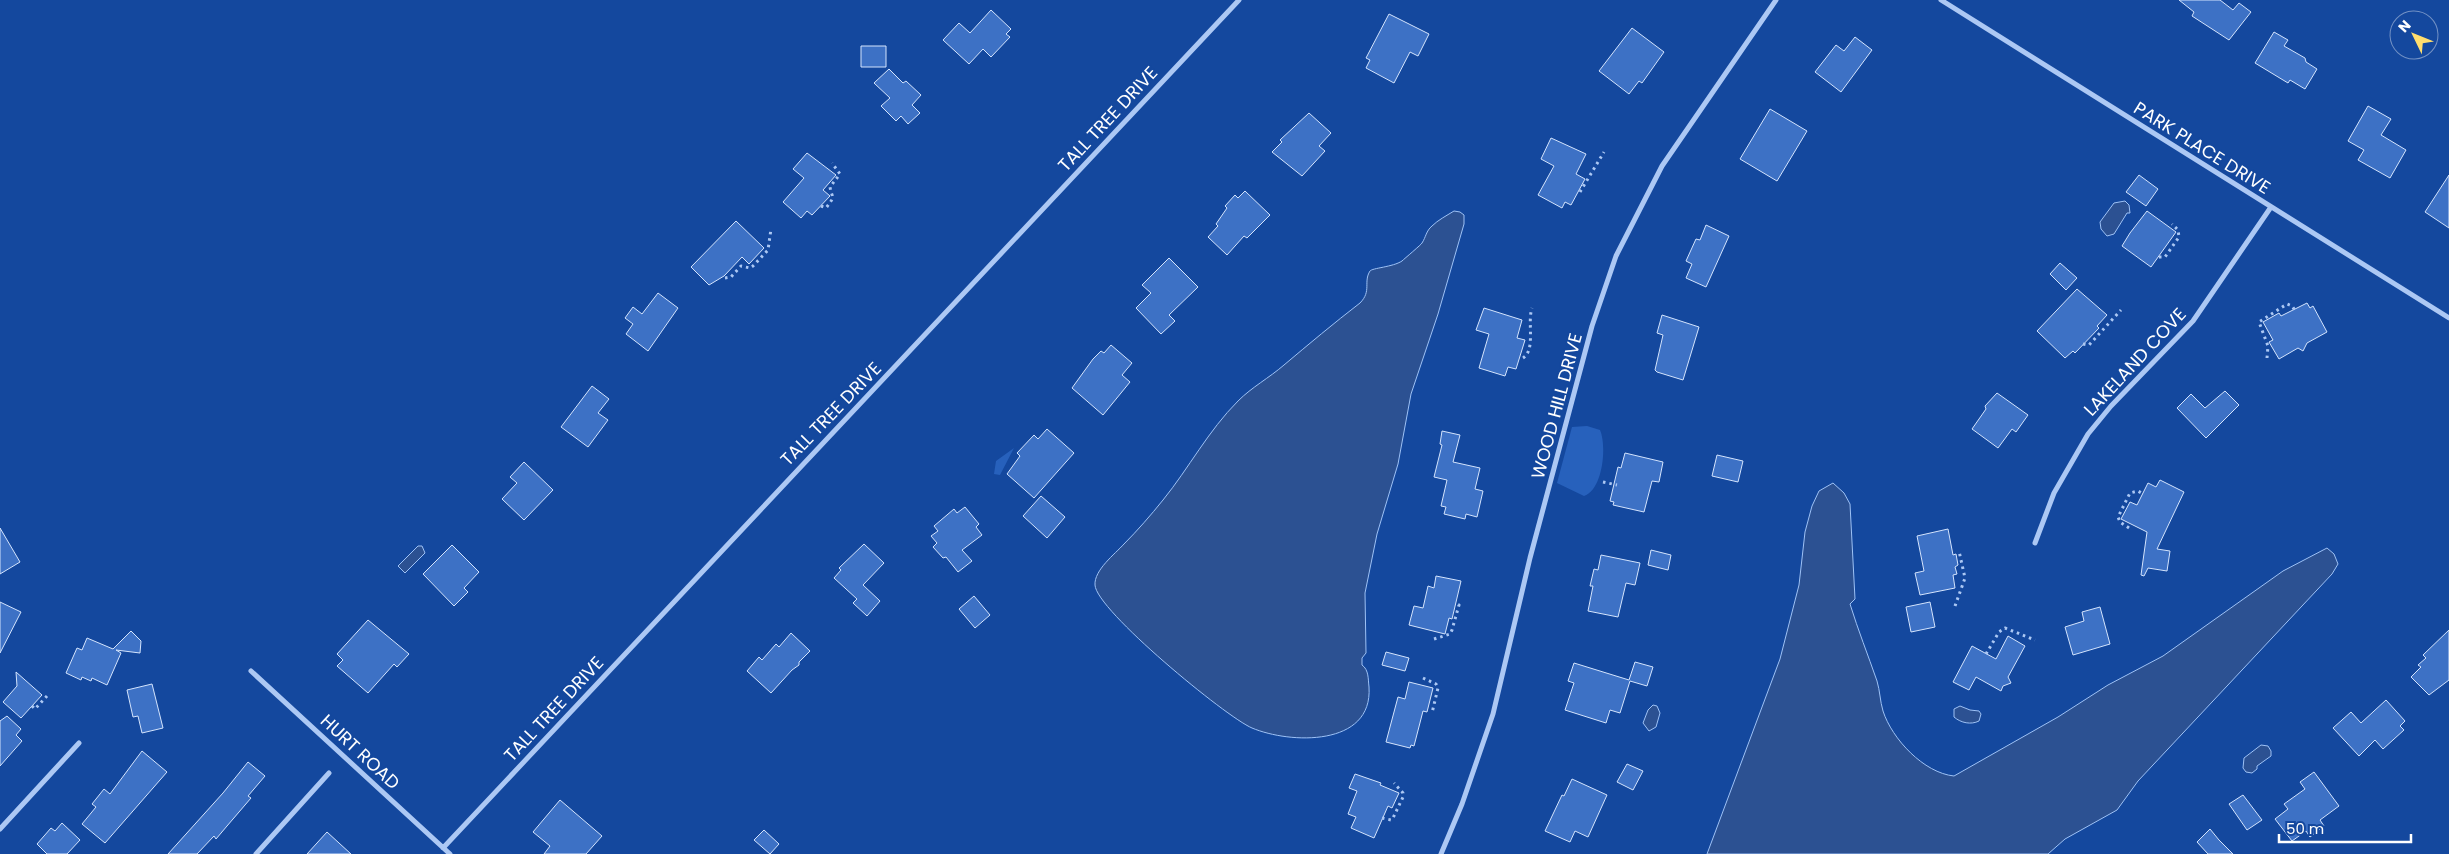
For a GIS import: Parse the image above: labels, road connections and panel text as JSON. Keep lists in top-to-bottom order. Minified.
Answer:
{"streets":{"street":["TALL TREE DRIVE","PARK PLACE DRIVE","LAKELAND COVE","WOOD HILL DRIVE","HURT ROAD"]},"crossings":[["TALL TREE DRIVE","HURT ROAD"],["PARK PLACE DRIVE","LAKELAND COVE"]],"scale_bar":"50 m","north":"top left"}
